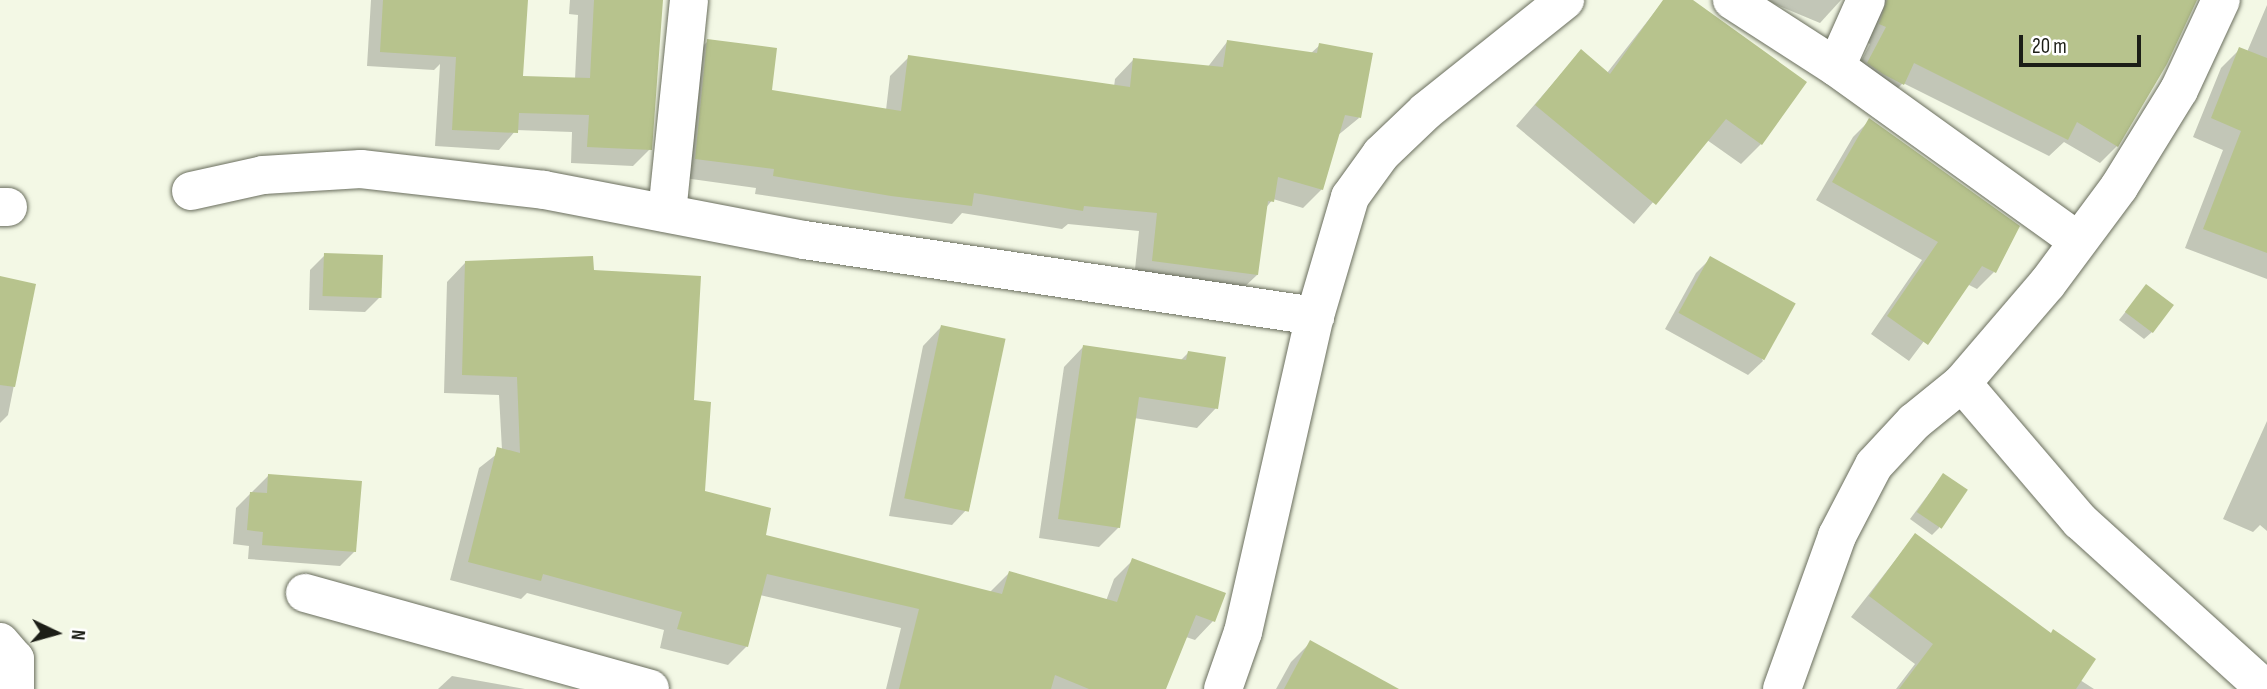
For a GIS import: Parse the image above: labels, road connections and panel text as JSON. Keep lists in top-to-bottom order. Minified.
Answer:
{"scale_bar":"20 m","north":"right"}
